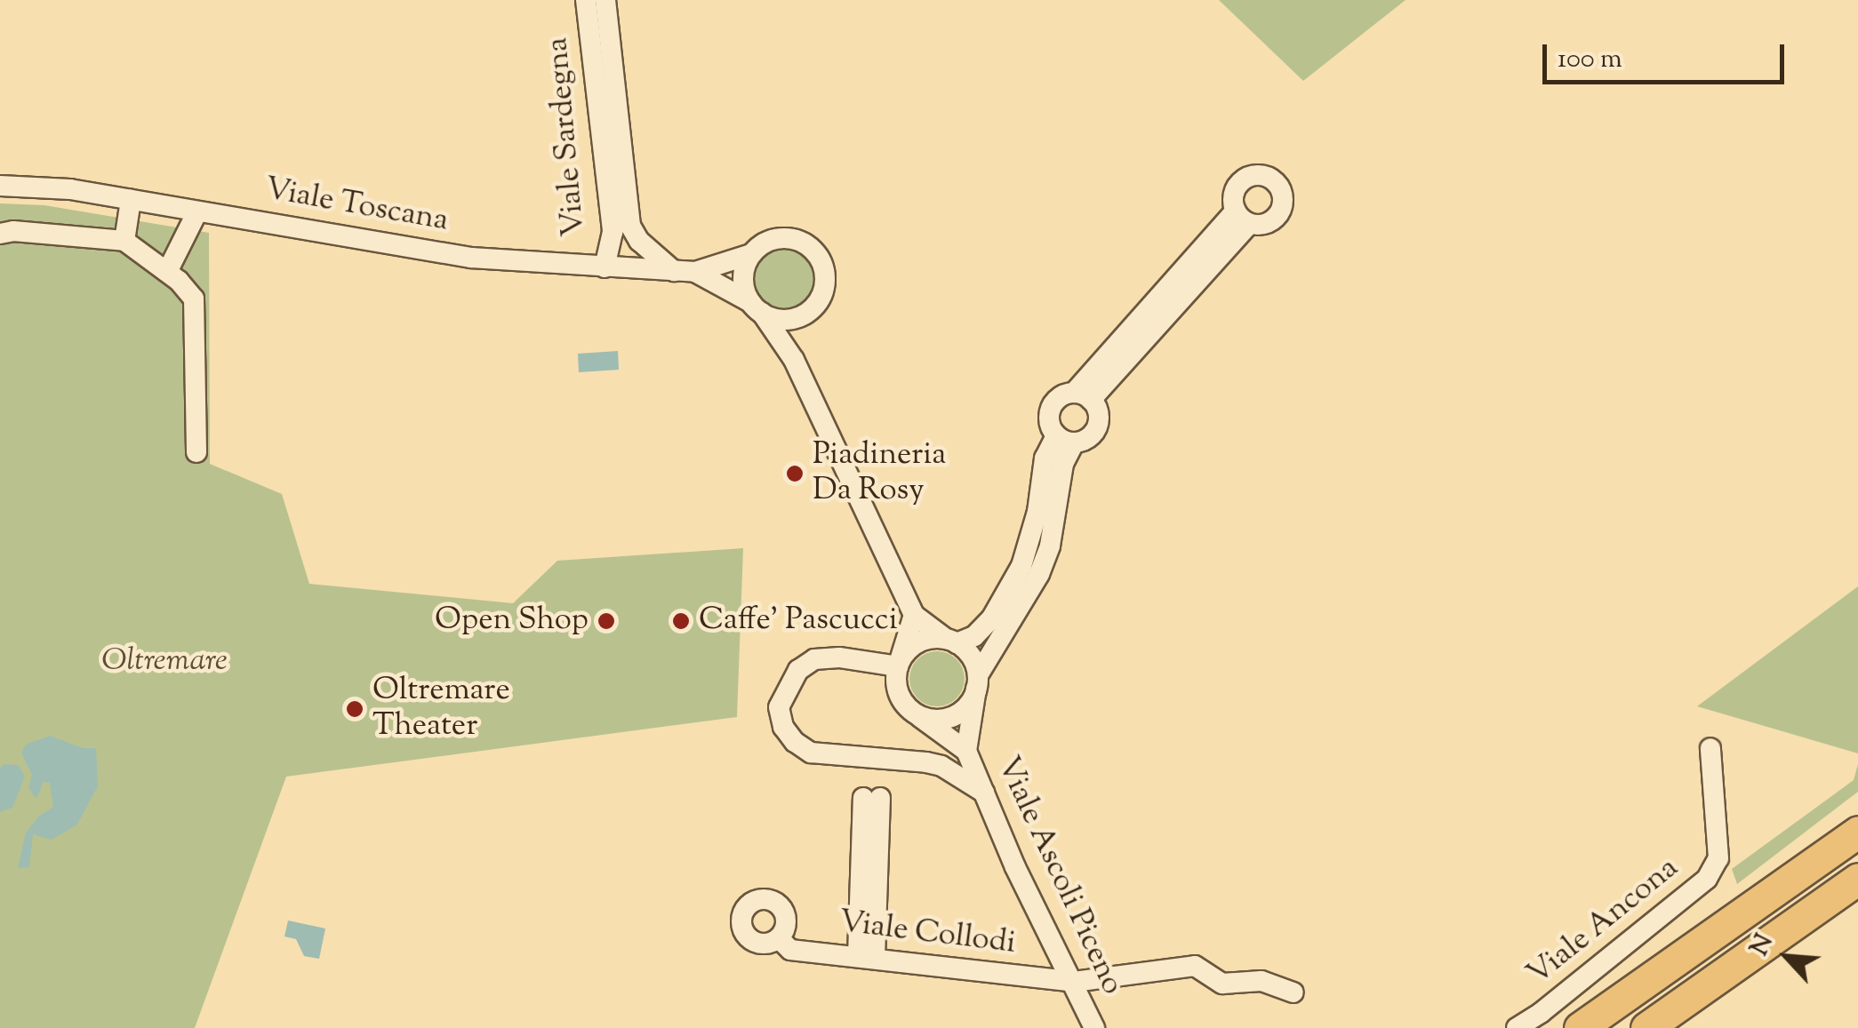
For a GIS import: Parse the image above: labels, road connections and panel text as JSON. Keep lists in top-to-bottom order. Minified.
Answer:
{"streets":{"street":["Viale Sardegna","Viale Toscana","Viale Ascoli Piceno","Viale Ancona","Viale Collodi"]},"crossings":[["Viale Sardegna","Viale Toscana"],["Viale Ascoli Piceno","Viale Collodi"]],"parks":["Oltremare"],"places":["Piadineria Da Rosy","Open Shop","Caffe' Pascucci","Oltremare Theater"],"scale_bar":"100 m","north":"top left"}
